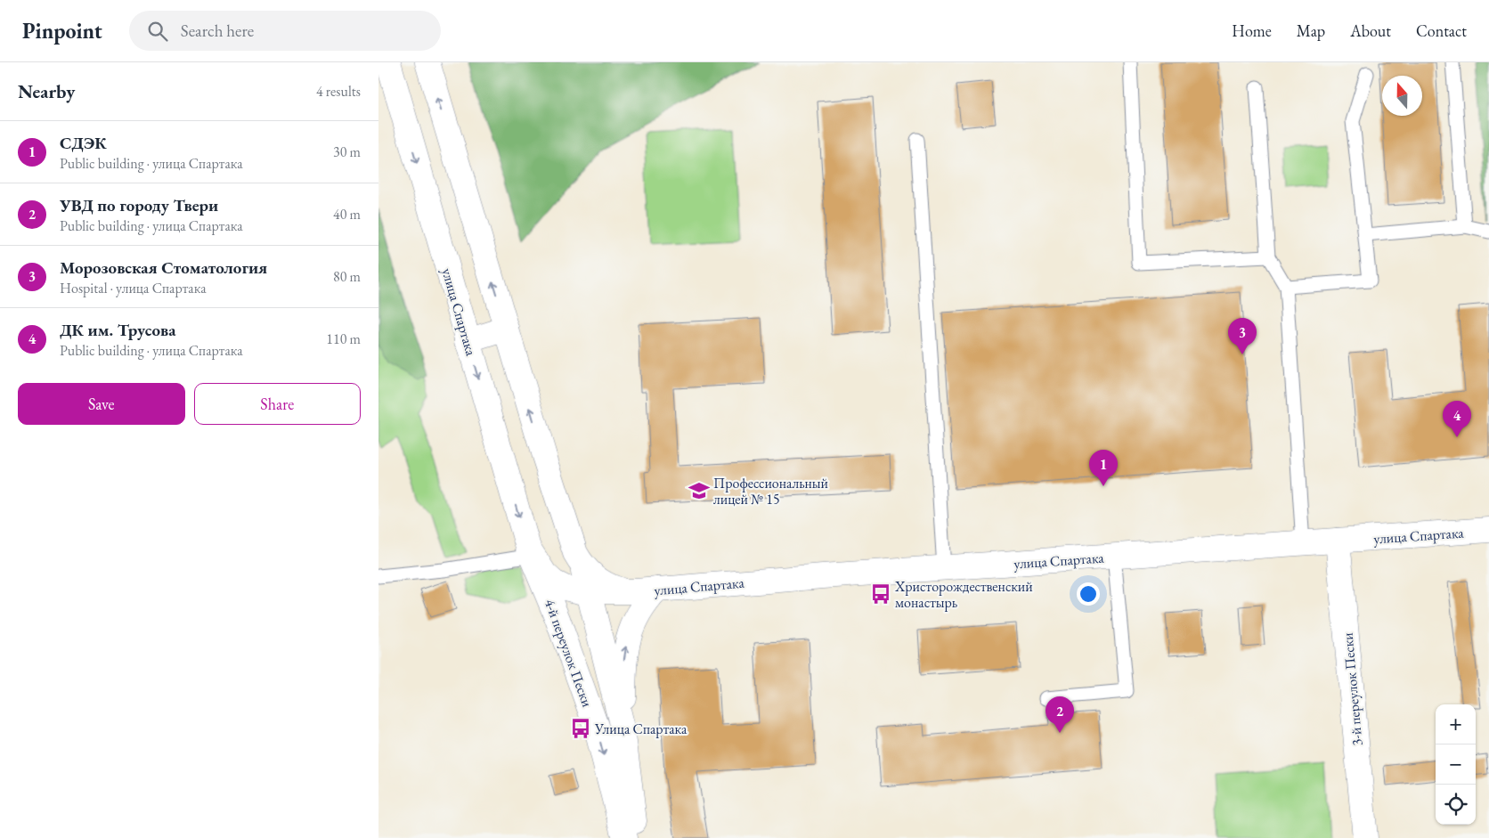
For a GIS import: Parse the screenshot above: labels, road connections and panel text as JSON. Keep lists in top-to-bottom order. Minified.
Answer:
{"streets":{"main road":["улица Спартака","4-й переулок Пески","3-й переулок Пески"]},"crossings":[["улица Спартака","4-й переулок Пески"],["улица Спартака","3-й переулок Пески"]],"places":{"school or university":["Профессиональный лицей № 15"],"bus stop":["Христорождественский монастырь","Улица Спартака"]},"north":"top","page":{"header":"Pinpoint","search":"Search here","nav":["Home","Map","About","Contact"],"heading":["Nearby","4 results"],"list":[{"mark":"1","name":"СДЭК","note":"Public building · улица Спартака","value":"30 m"},{"mark":"2","name":"УВД по городу Твери","note":"Public building · улица Спартака","value":"40 m"},{"mark":"3","name":"Морозовская Стоматология","note":"Hospital · улица Спартака","value":"80 m"},{"mark":"4","name":"ДК им. Трусова","note":"Public building · улица Спартака","value":"110 m"}],"pins":["3","4","1","2"],"buttons":["Save","Share"],"map_buttons":["+","−"]}}
